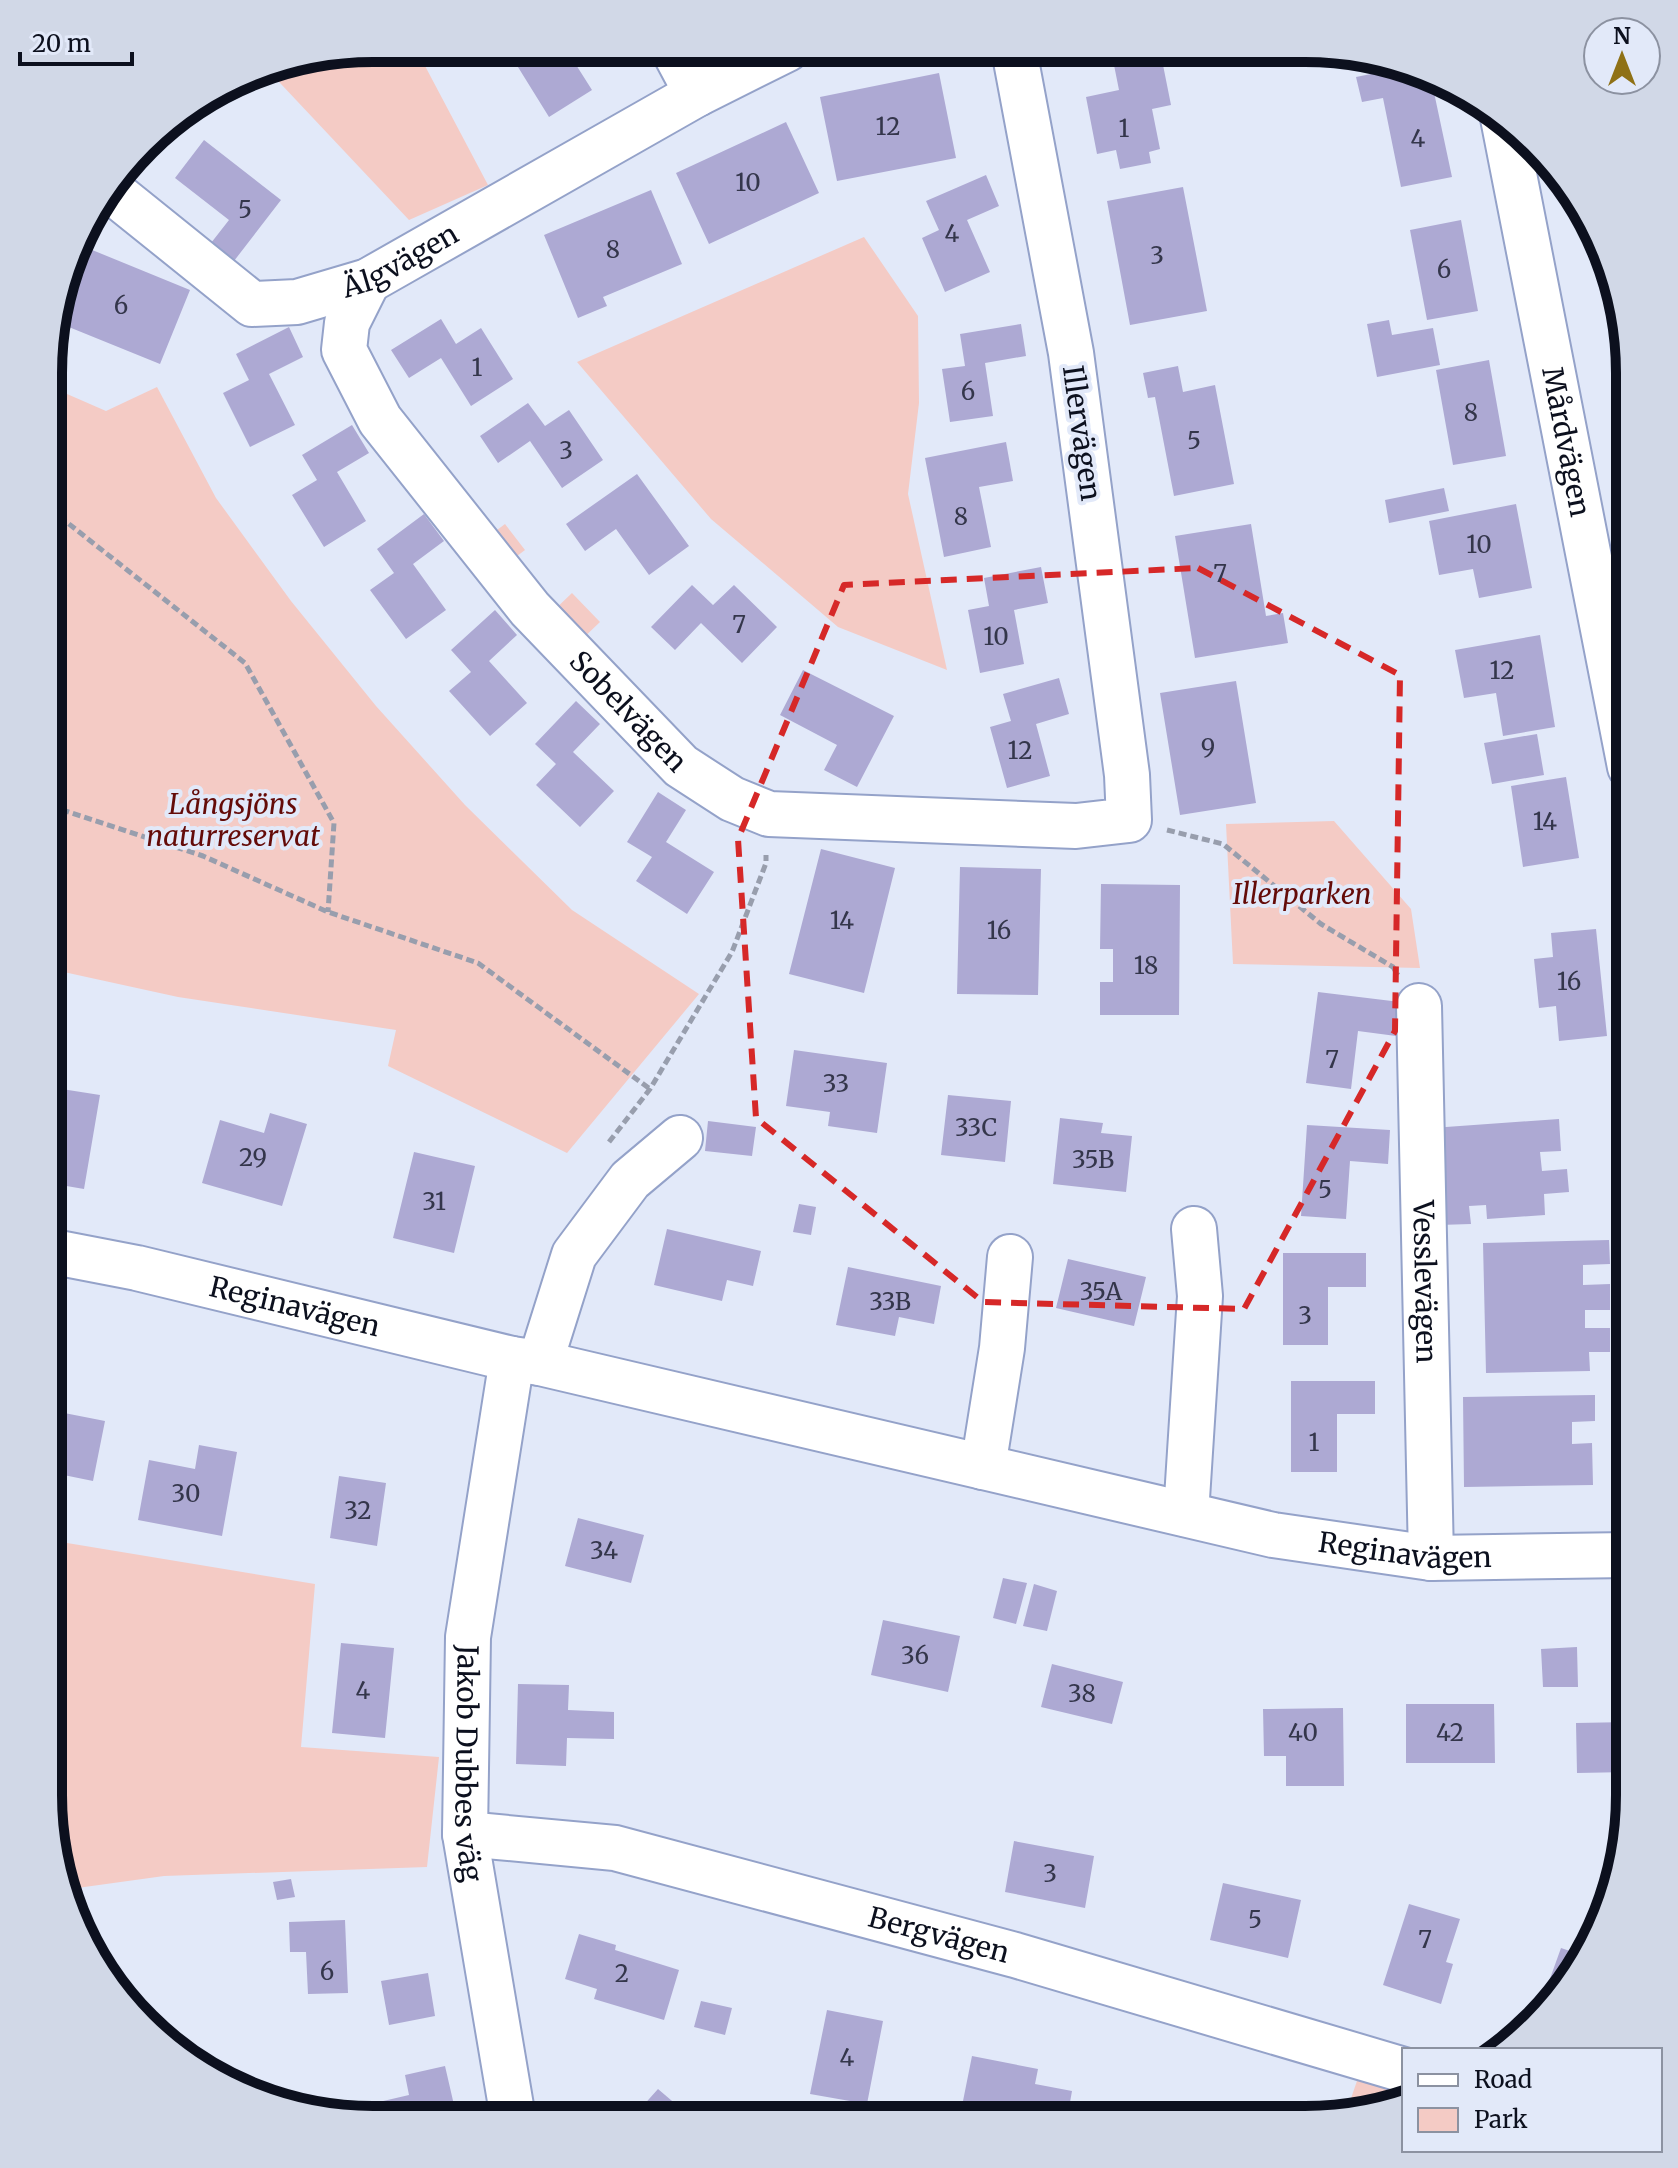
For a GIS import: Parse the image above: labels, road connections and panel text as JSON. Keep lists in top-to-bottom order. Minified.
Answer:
{"streets":{"street":["Älgvägen","Illervägen","Mårdvägen","Sobelvägen","Vesslevägen","Reginavägen","Jakob Dubbes väg","Bergvägen"]},"crossings":[["Älgvägen","Sobelvägen"],["Illervägen","Sobelvägen"],["Vesslevägen","Reginavägen"],["Reginavägen","Jakob Dubbes väg"],["Jakob Dubbes väg","Bergvägen"]],"parks":["Långsjöns naturreservat","Illerparken"],"house_numbers":["12","1","4","10","5","4","8","3","6","6","1","6","8","5","3","8","10","7","7","10","12","9","12","14","14","16","18","16","7","33","33C","29","35B","5","31","35A","33B","3","1","30","32","34","36","4","38","40","42","3","5","7","6","2","4"],"legend":["Road","Park"],"scale_bar":"20 m","north":"top"}
